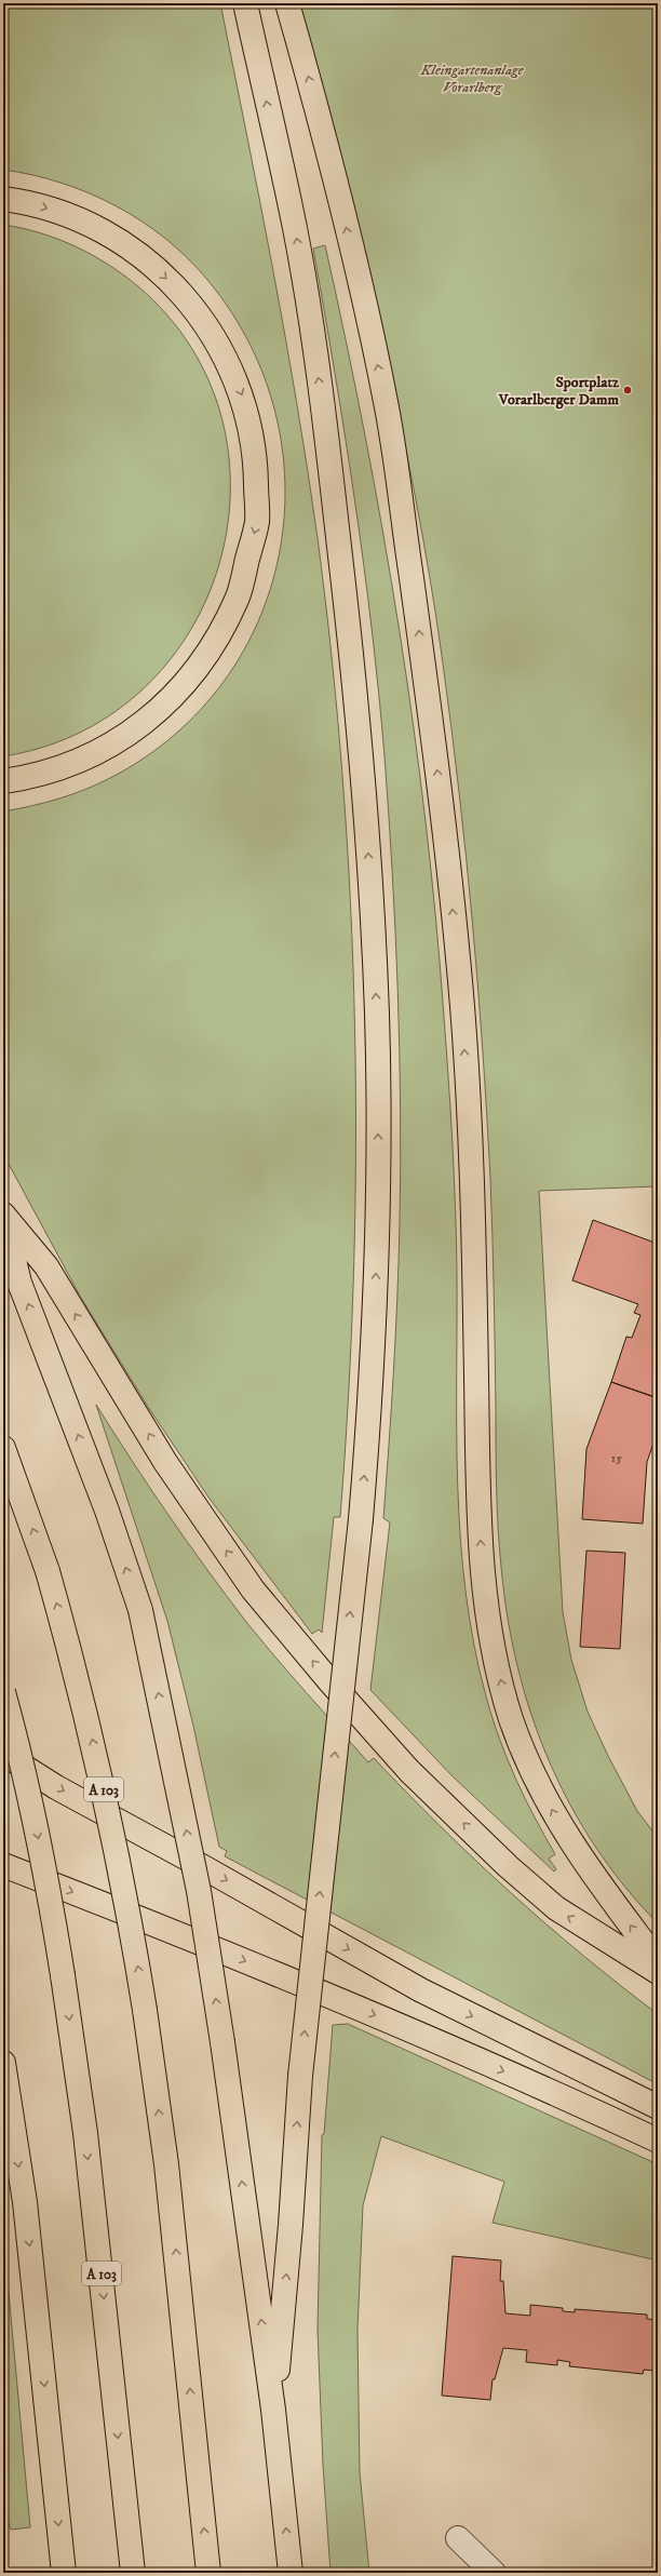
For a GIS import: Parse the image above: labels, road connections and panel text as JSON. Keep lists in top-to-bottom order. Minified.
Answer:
{"streets":{"highway":["A 103"]},"parks":["Kleingartenanlage Vorarlberg"],"places":["Sportplatz Vorarlberger Damm"],"house_numbers":["15"]}
